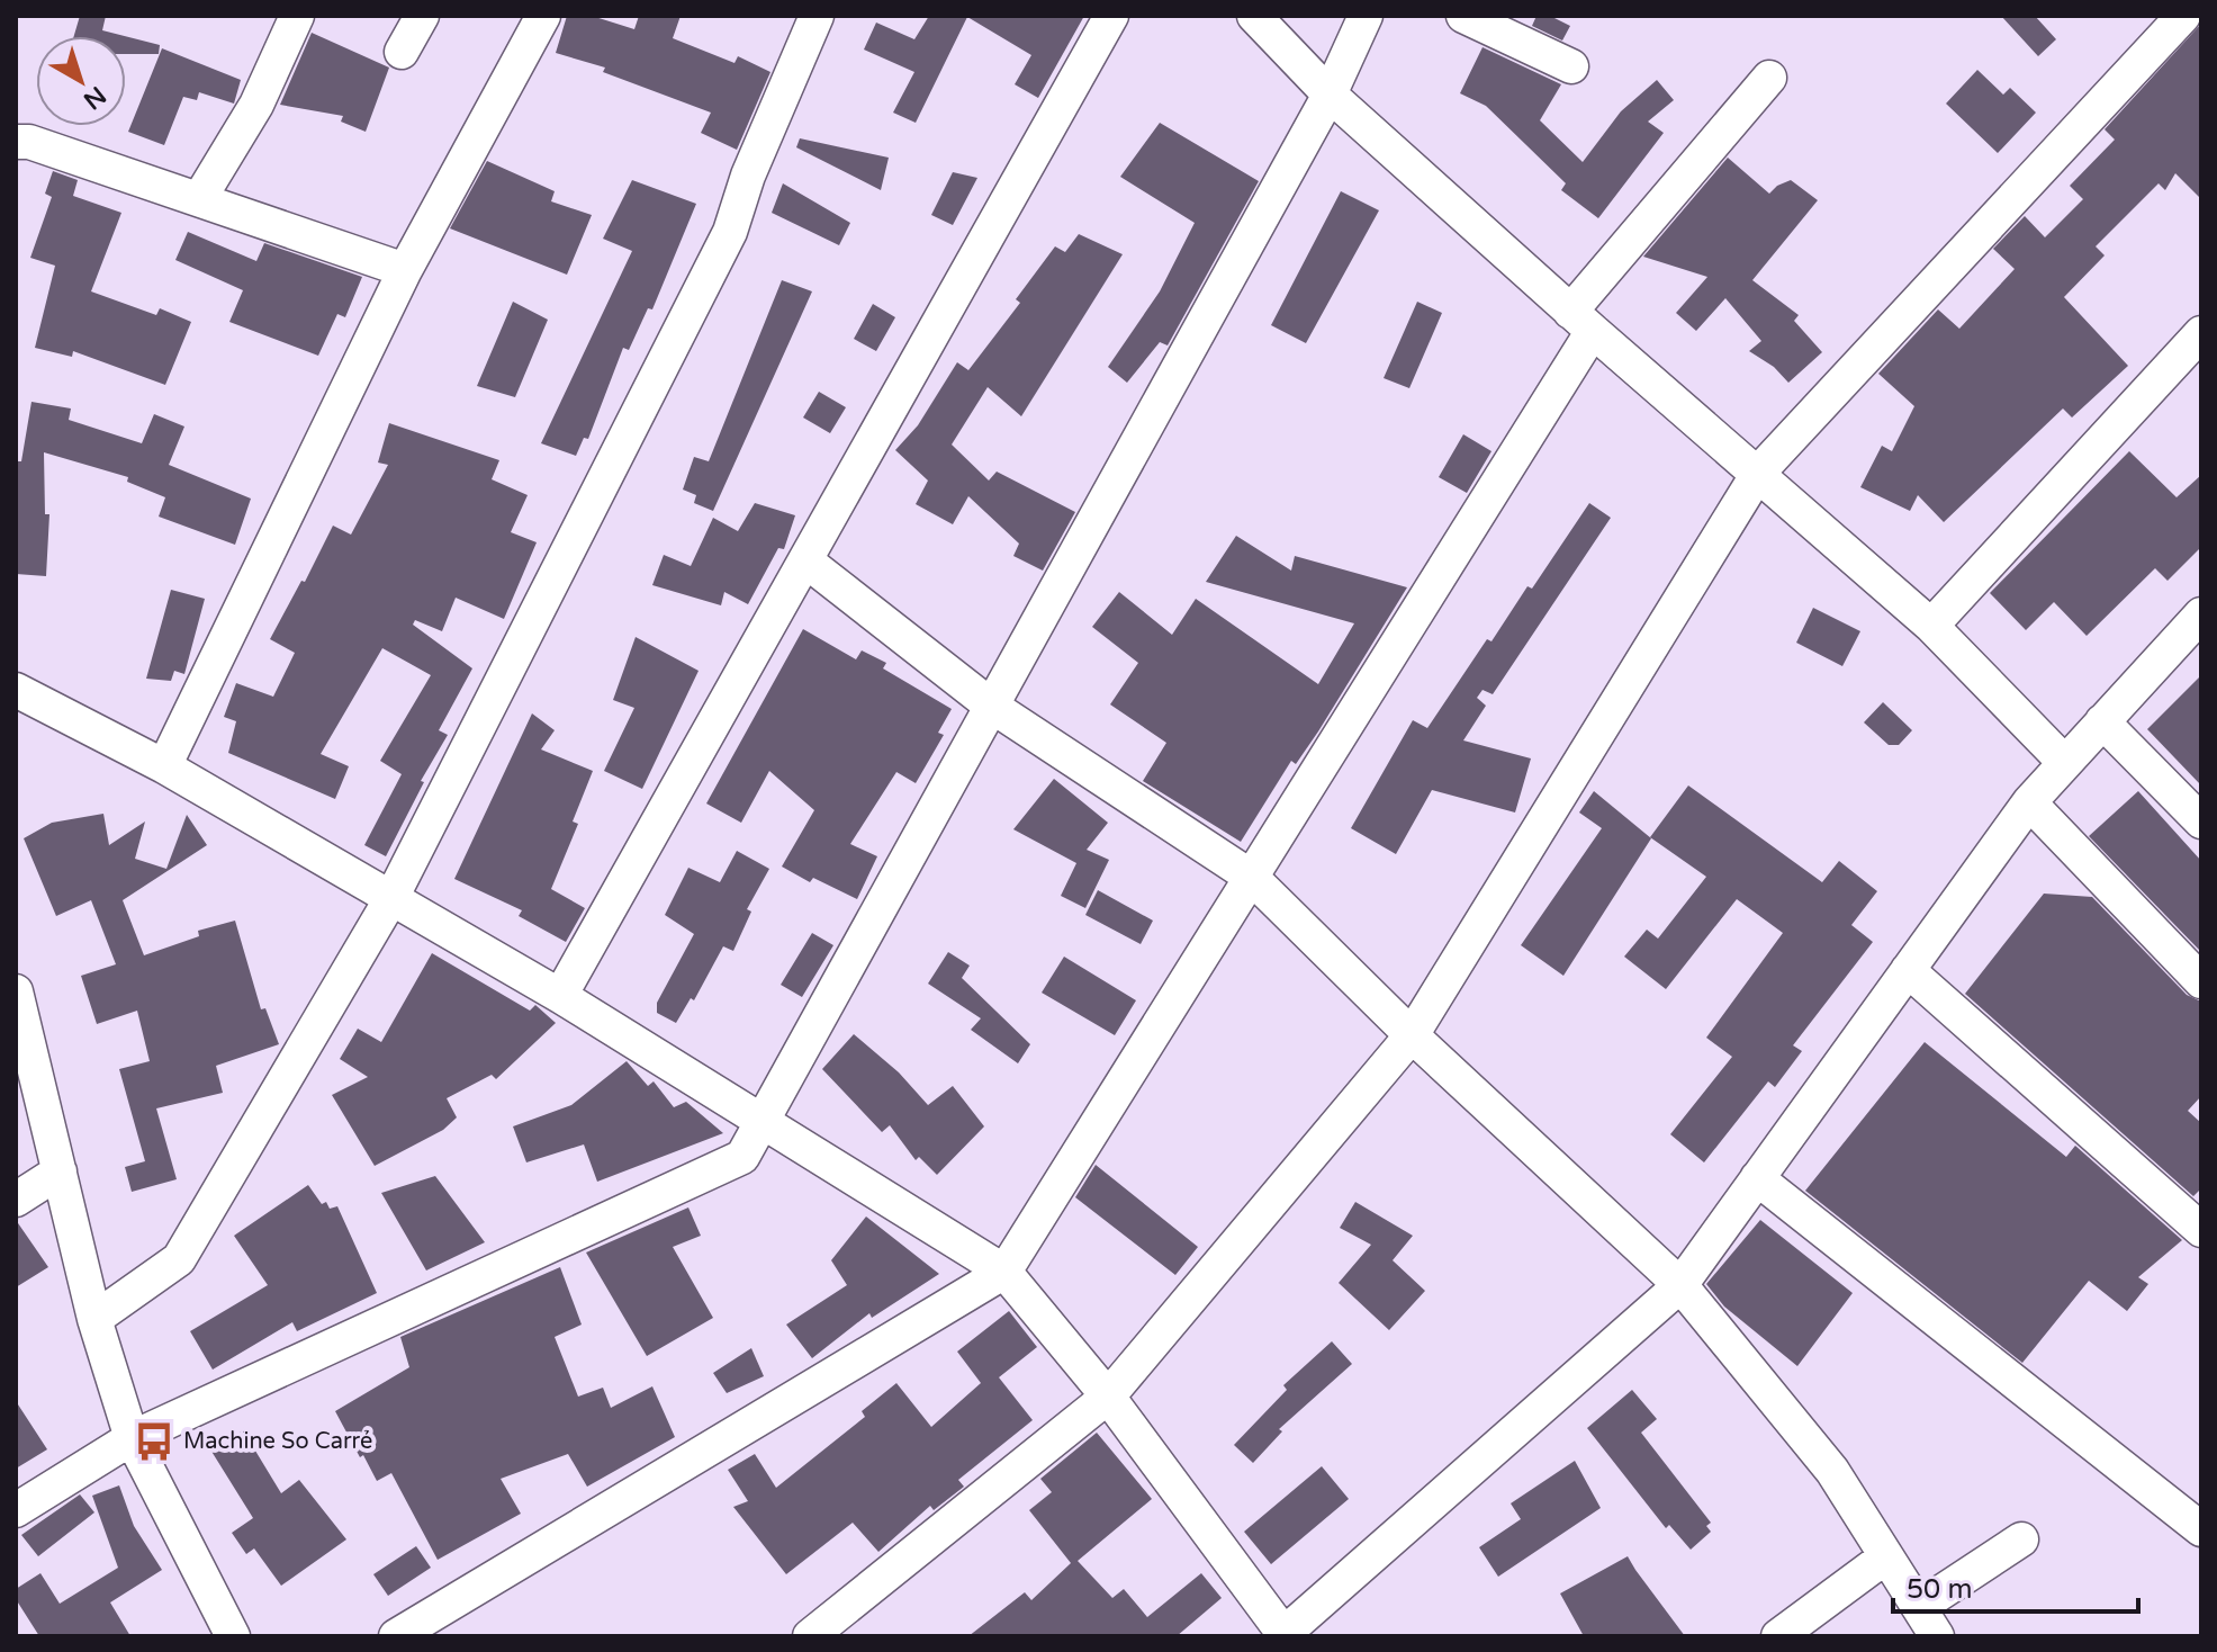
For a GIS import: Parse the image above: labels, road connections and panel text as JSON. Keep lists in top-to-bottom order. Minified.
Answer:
{"places":{"bus stop":["Machine So Carré"]},"scale_bar":"50 m","north":"bottom right"}
